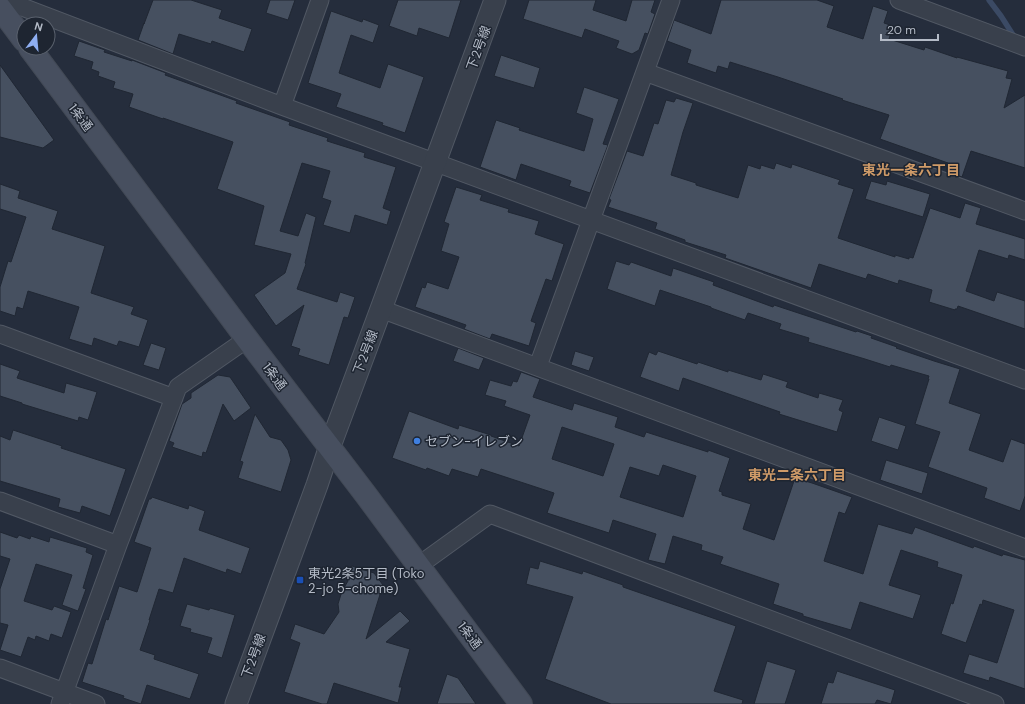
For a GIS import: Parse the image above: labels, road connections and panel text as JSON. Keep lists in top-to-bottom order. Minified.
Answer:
{"streets":{"main road":["1条通"],"street":["下2号線"]},"crossings":[["下2号線","1条通"]],"districts":["東光一条六丁目","東光二条六丁目"],"places":{"other":["セブン-イレブン"],"transit":["東光2条5丁目 (Toko 2-jo 5-chome)"]},"scale_bar":"20 m","north":"top"}
